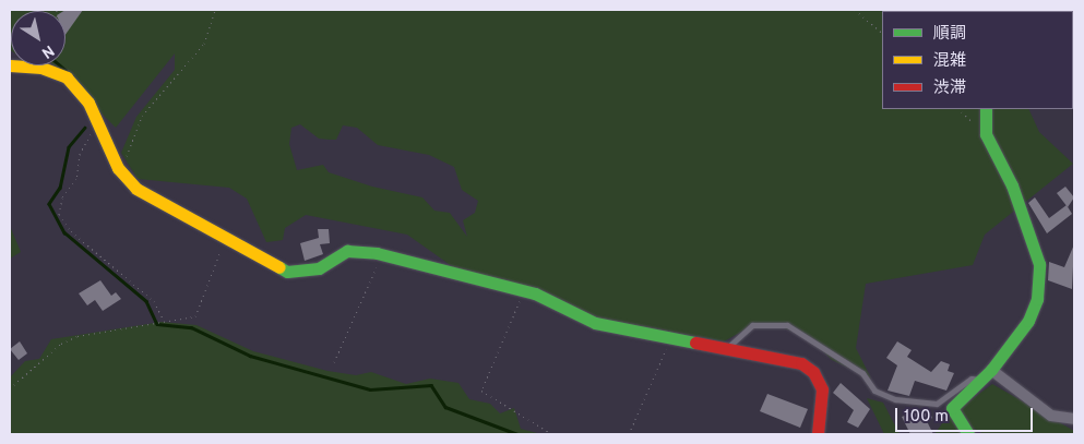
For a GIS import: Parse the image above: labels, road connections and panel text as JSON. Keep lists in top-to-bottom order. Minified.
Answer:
{"legend":["順調","混雑","渋滞"],"scale_bar":"100 m","north":"bottom right"}
